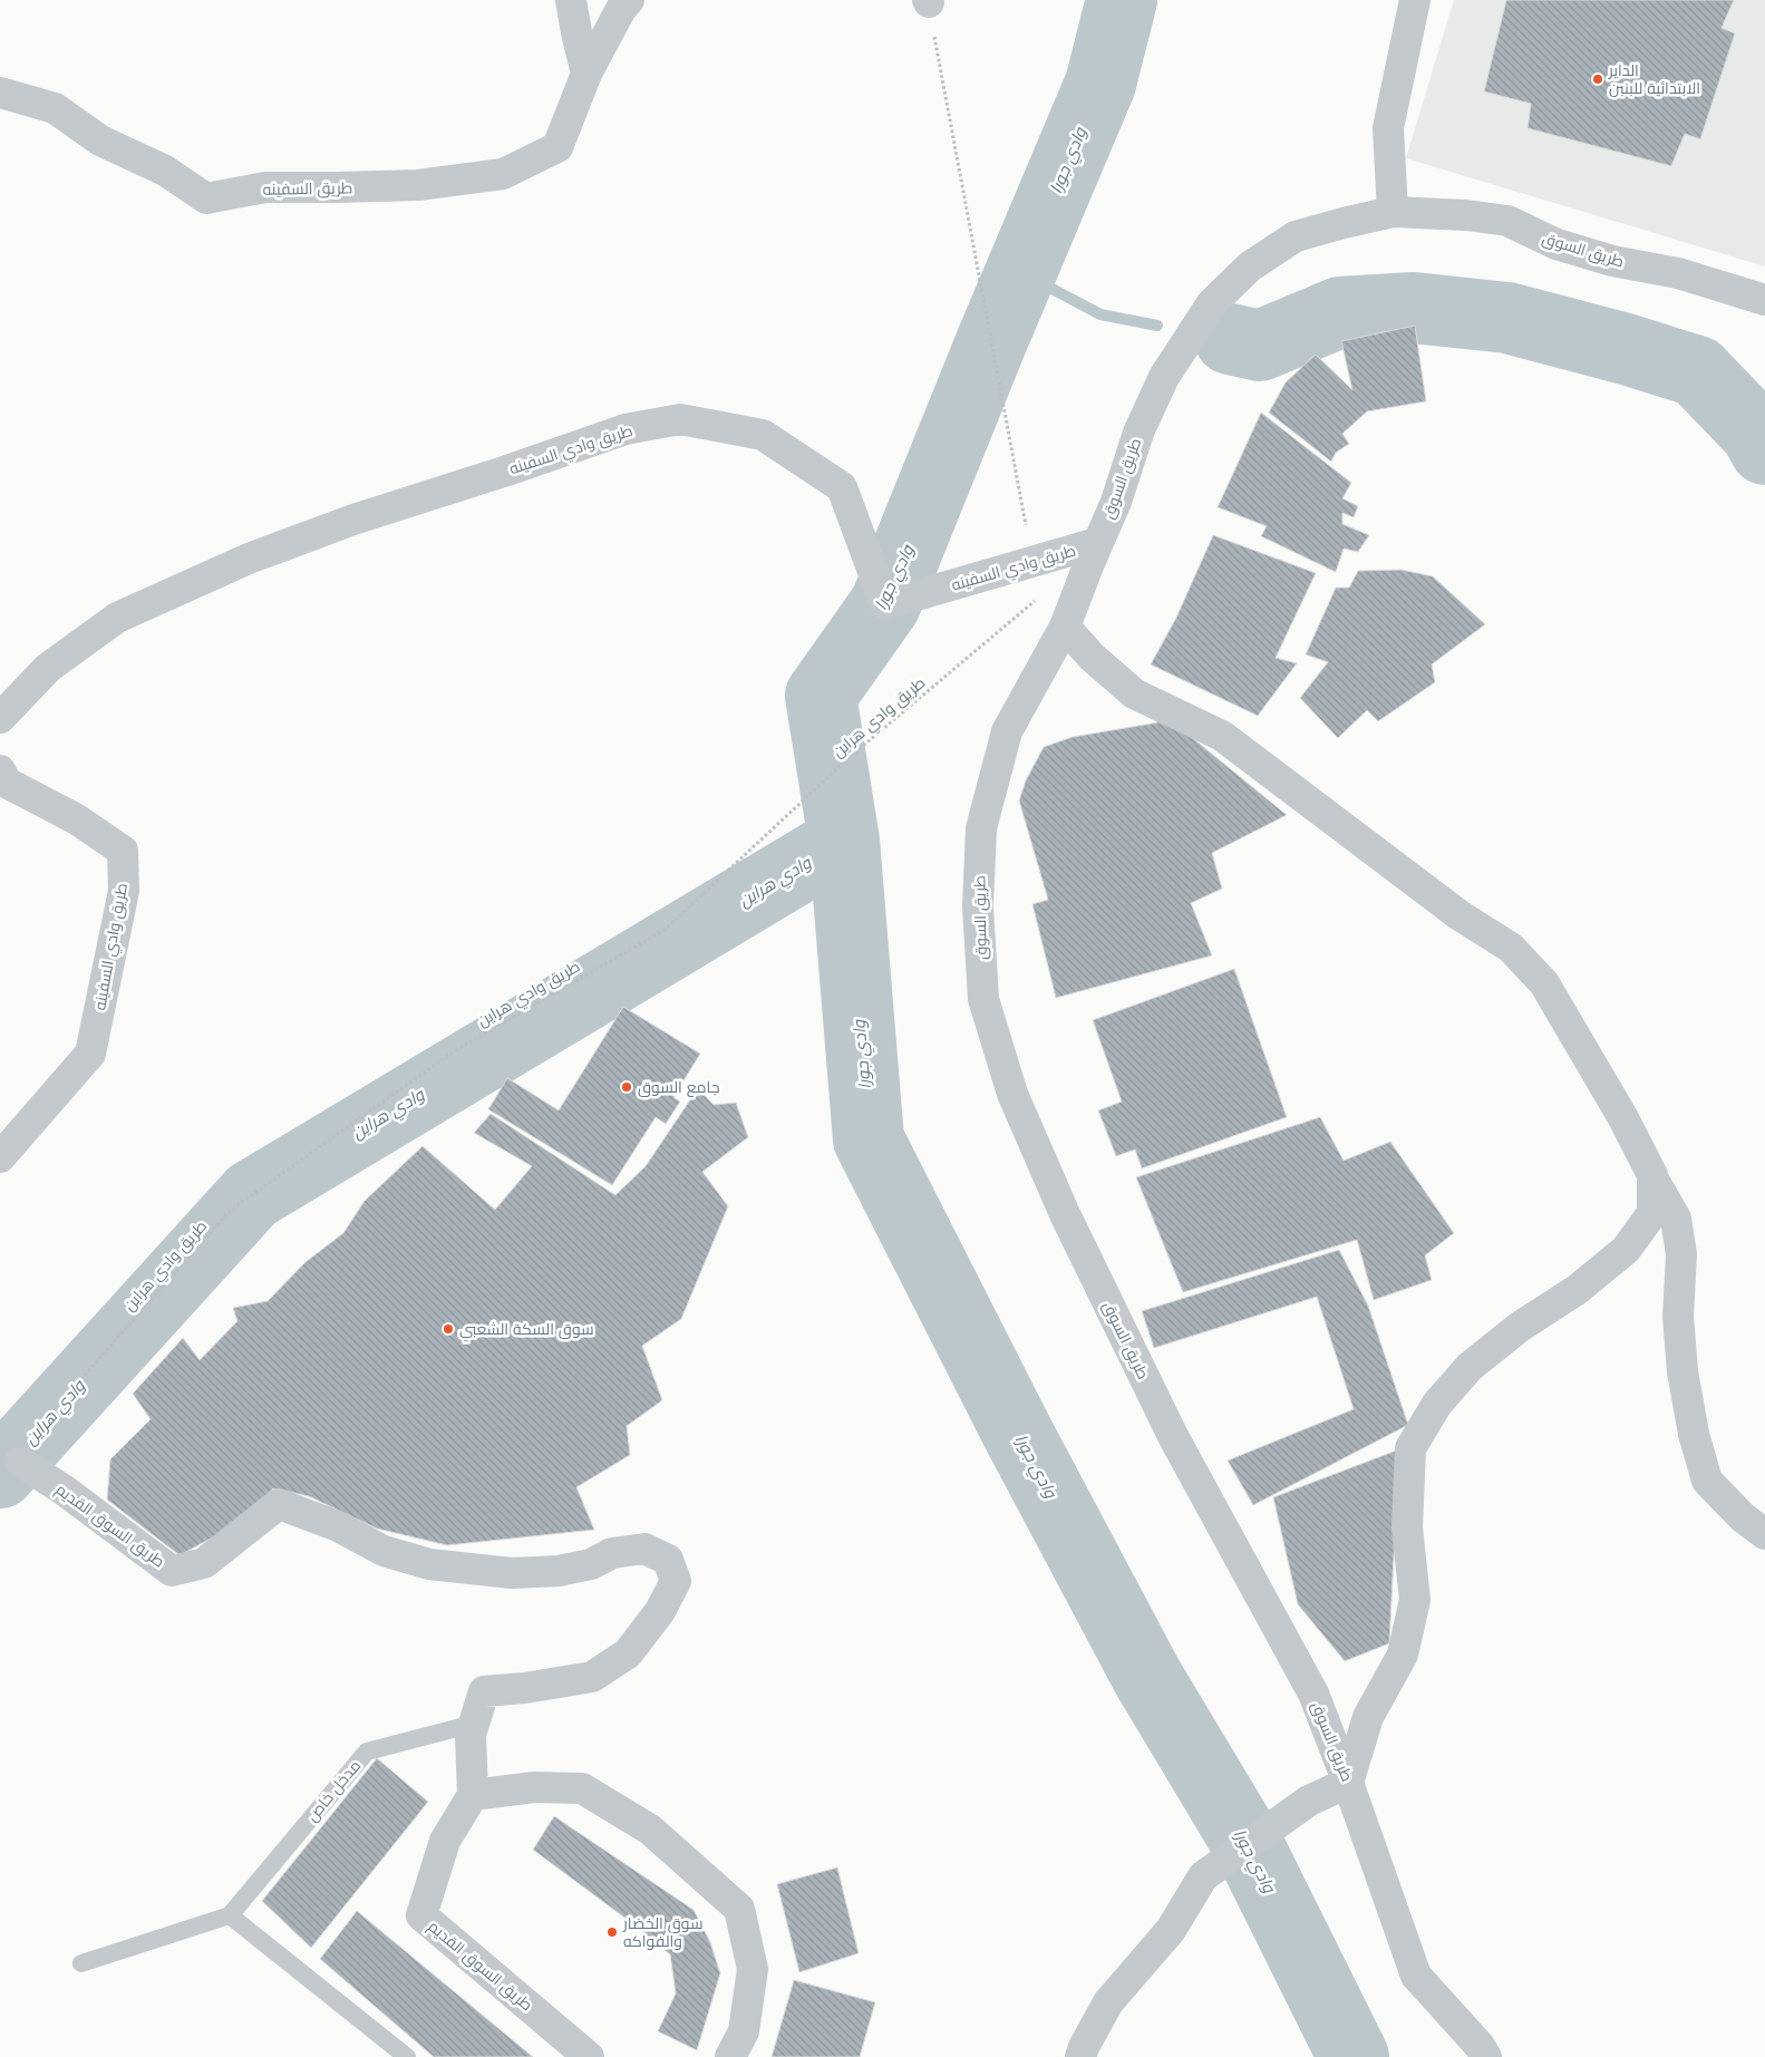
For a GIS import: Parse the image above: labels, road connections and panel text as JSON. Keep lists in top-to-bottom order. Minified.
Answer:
{"streets":{"street":["طريق السفينه","طريق السوق","طريق وادي السفينه","طريق السوق القديم"],"lane":["مدخل خاص"],"path":["طريق وادي هراين"]},"crossings":[["طريق السوق","طريق وادي السفينه"],["طريق وادي هراين","طريق السوق القديم"],["طريق السوق القديم","مدخل خاص"]],"water":["وادي جورا","وادي هراين"],"places":["الداير الابتدائية للبنبن","جامع السوق","سوق السكة الشعبي","سوق الخضار والفواكه"]}
